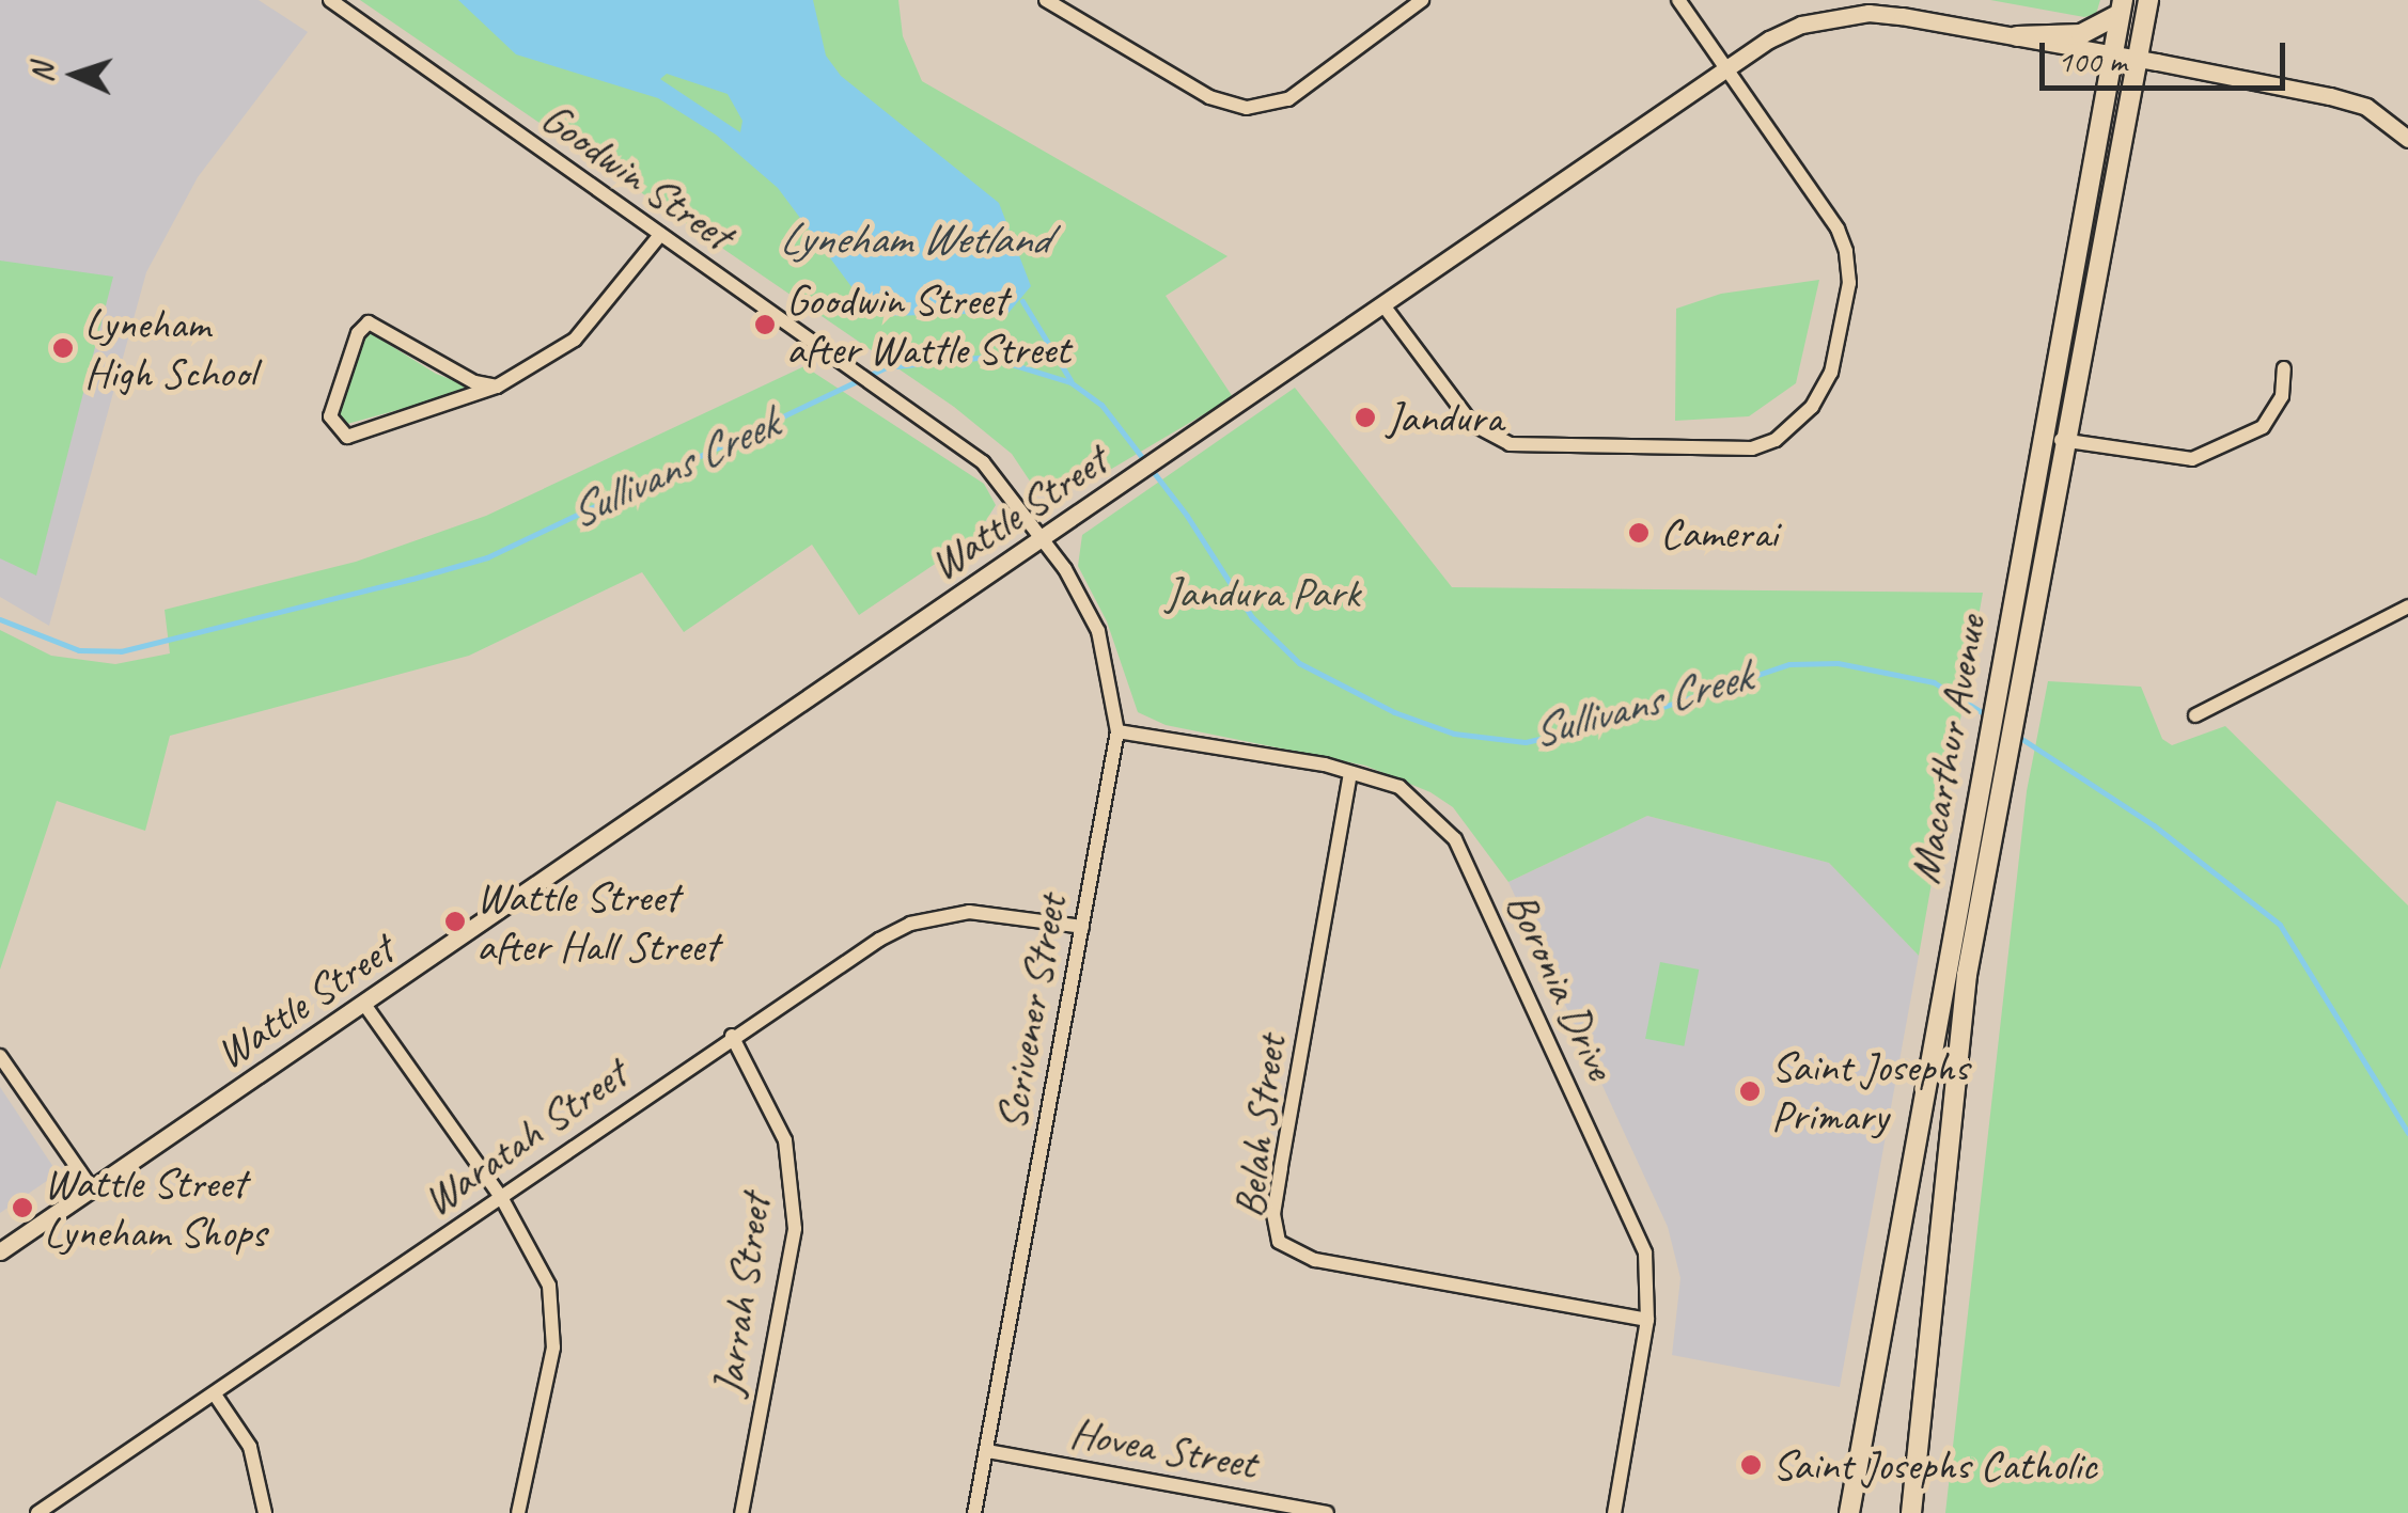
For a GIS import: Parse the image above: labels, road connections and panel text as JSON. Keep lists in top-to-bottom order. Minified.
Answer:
{"streets":{"main road":["Macarthur Avenue"],"street":["Goodwin Street","Wattle Street","Boronia Drive","Scrivener Street","Belah Street","Waratah Street","Jarrah Street","Hovea Street"]},"crossings":[["Goodwin Street","Wattle Street"],["Goodwin Street","Scrivener Street"],["Wattle Street","Macarthur Avenue"],["Wattle Street","Scrivener Street"],["Boronia Drive","Scrivener Street"],["Boronia Drive","Belah Street"],["Scrivener Street","Waratah Street"],["Scrivener Street","Hovea Street"],["Waratah Street","Jarrah Street"]],"water":["Lyneham Wetland","Sullivans Creek"],"parks":["Jandura Park"],"places":["Goodwin Street after Wattle Street","Lyneham High School","Jandura","Camerai","Wattle Street after Hall Street","Saint Josephs Primary","Wattle Street Lyneham Shops","Saint Josephs Catholic"],"scale_bar":"100 m","north":"left"}
